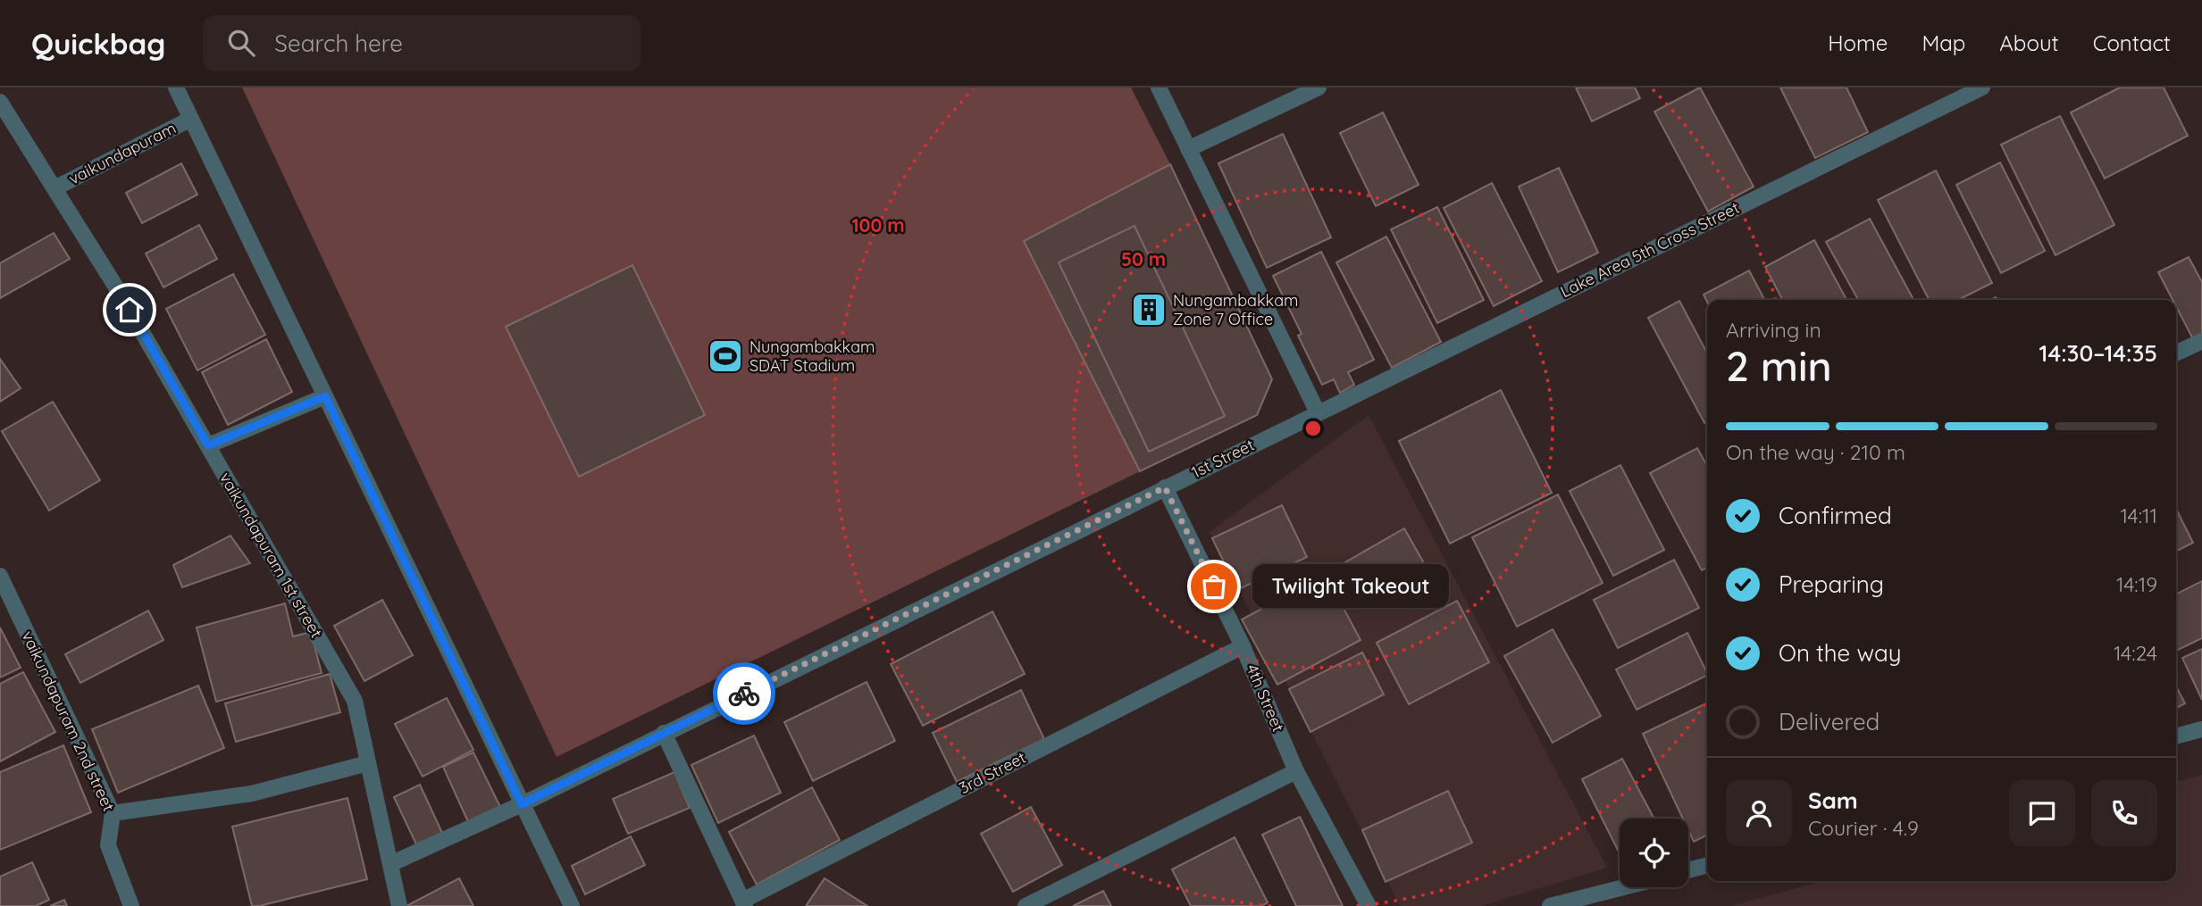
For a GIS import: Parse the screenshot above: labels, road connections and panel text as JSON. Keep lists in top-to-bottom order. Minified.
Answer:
{"streets":{"street":["vaikundapuram","Lake Area 5th Cross Street","1st Street","vaikundapuram 1st street","4th Street","vaikundapuram 2nd street","3rd Street"]},"crossings":[["vaikundapuram","vaikundapuram 1st street"],["Lake Area 5th Cross Street","1st Street"],["1st Street","vaikundapuram 1st street"],["1st Street","4th Street"],["4th Street","3rd Street"]],"places":{"building":["Nungambakkam Zone 7 Office"],"sports":["Nungambakkam SDAT Stadium"],"other":["Twilight Takeout"]},"page":{"header":"Quickbag","search":"Search here","nav":["Home","Map","About","Contact"],"heading":["2 min","Arriving in","14:30–14:35"],"panel":["Sam","Courier · 4.9"],"bar":"On the way · 210 m","list":[["Confirmed","14:11"],["Preparing","14:19"],["On the way","14:24"],"Delivered"],"bubble":"Twilight Takeout"},"rings":["100 m","50 m"]}
